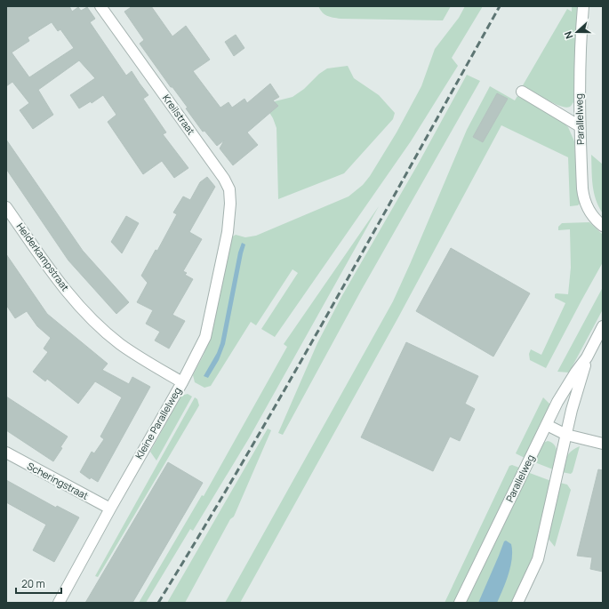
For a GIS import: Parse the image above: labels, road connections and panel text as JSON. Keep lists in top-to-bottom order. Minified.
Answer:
{"streets":{"street":["Kreilstraat","Parallelweg","Helderkampstraat","Kleine Parallelweg","Scheringstraat"]},"crossings":[["Kreilstraat","Kleine Parallelweg"],["Helderkampstraat","Kleine Parallelweg"],["Kleine Parallelweg","Scheringstraat"]],"scale_bar":"20 m","north":"left"}
